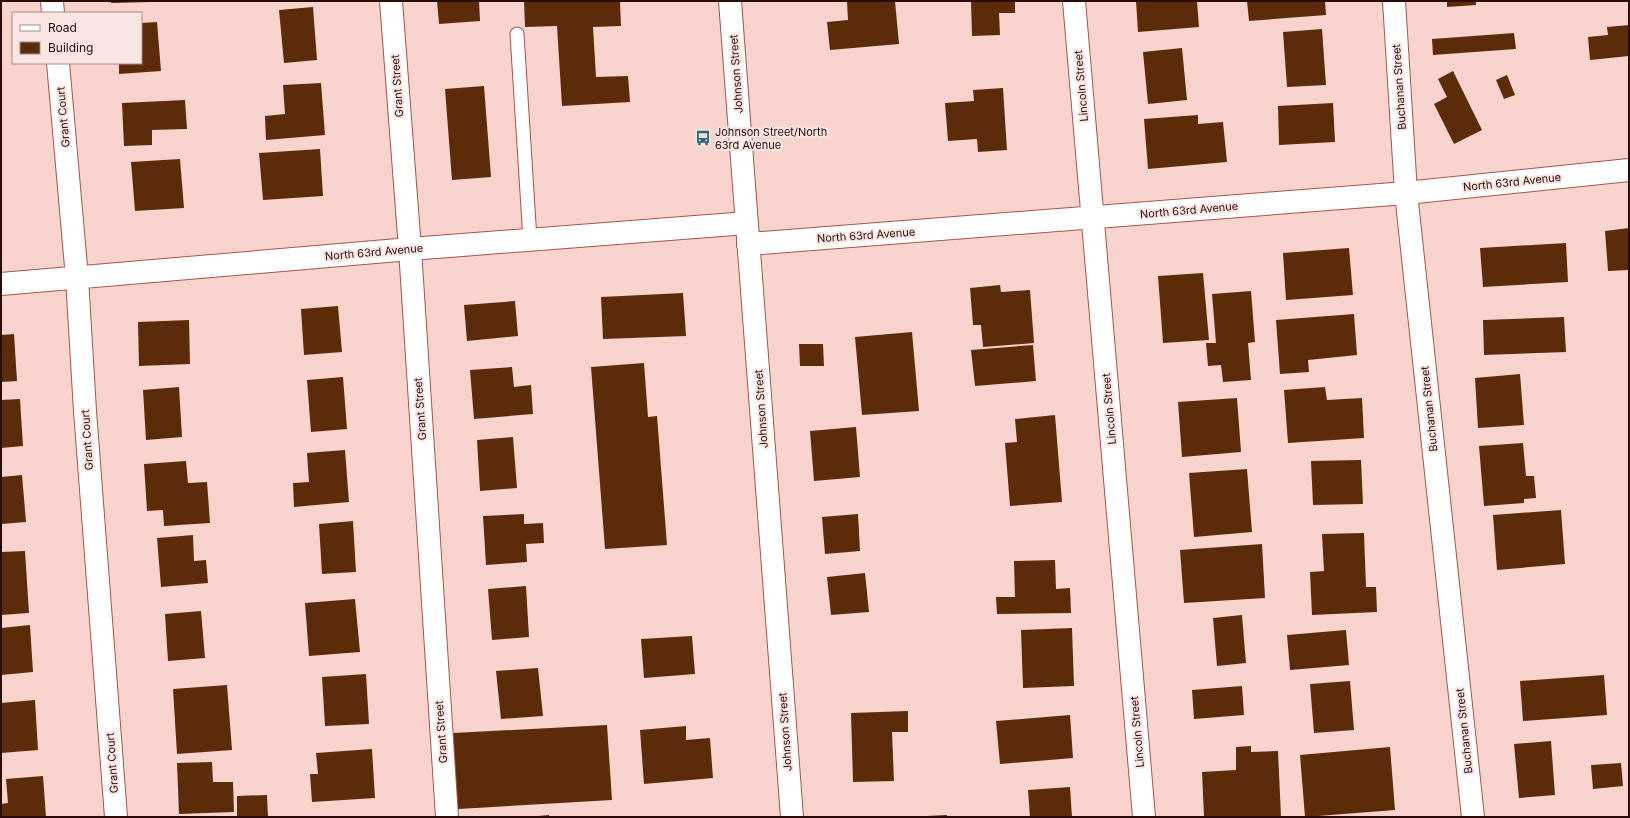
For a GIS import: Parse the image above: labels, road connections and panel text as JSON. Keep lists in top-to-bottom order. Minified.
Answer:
{"streets":{"street":["Johnson Street","Grant Street","Lincoln Street","Buchanan Street","Grant Court","North 63rd Avenue"]},"crossings":[["Johnson Street","North 63rd Avenue"],["Grant Street","North 63rd Avenue"],["Lincoln Street","North 63rd Avenue"],["Buchanan Street","North 63rd Avenue"],["Grant Court","North 63rd Avenue"]],"places":{"bus stop":["Johnson Street/North 63rd Avenue"]},"legend":["Road","Building"]}
